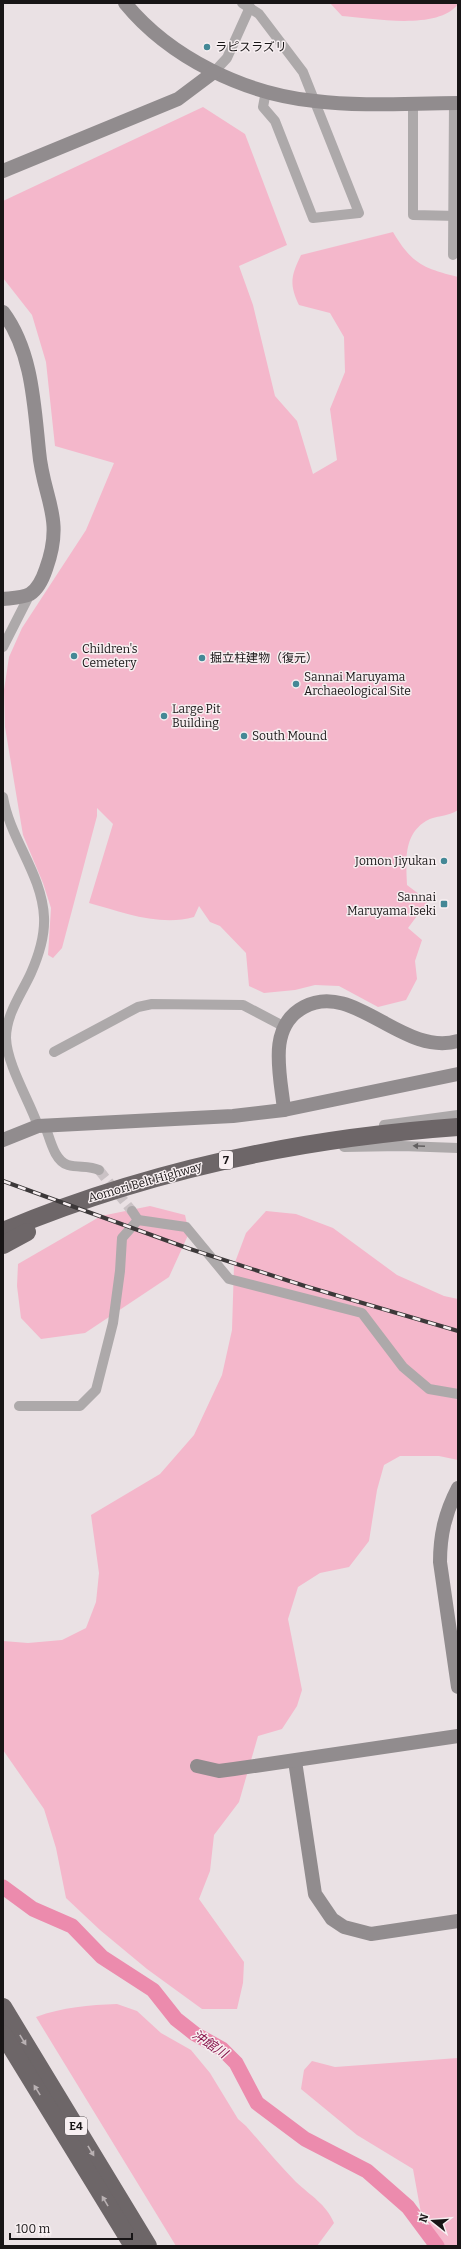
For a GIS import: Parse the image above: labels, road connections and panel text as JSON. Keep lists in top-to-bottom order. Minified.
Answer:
{"streets":{"highway":["7","Aomori Belt Highway","E4"]},"water":["沖館川"],"places":{"other":["ラピスラズリ","Children's Cemetery","掘立柱建物（復元）","Sannai Maruyama Archaeological Site","Large Pit Building","South Mound","Jomon Jiyukan"],"transit":["Sannai Maruyama Iseki"]},"scale_bar":"100 m","north":"left"}
